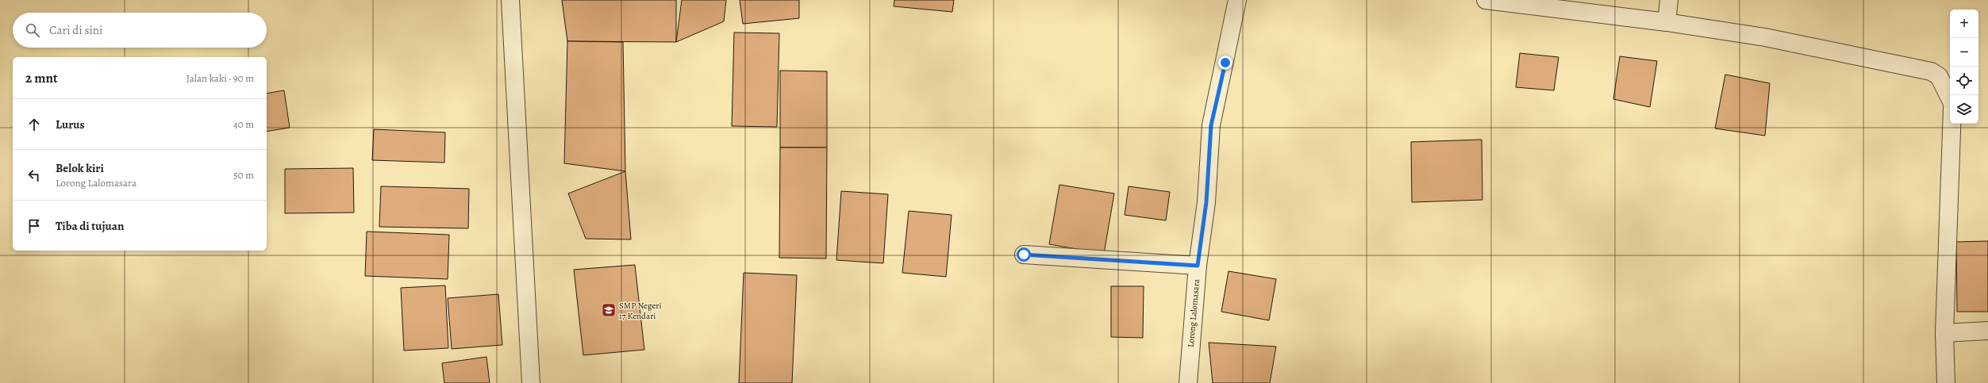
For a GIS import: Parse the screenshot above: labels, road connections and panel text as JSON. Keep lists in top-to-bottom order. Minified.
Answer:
{"streets":{"street":["Lorong Lalomasara"]},"places":{"school or university":["SMP Negeri 17 Kendari"]},"page":{"map_buttons":["+","−"],"search":"Cari di sini","heading":["2 mnt","Jalan kaki · 90 m"],"list":[["Lurus","40 m"],["Belok kiri","Lorong Lalomasara","50 m"],"Tiba di tujuan"]}}
